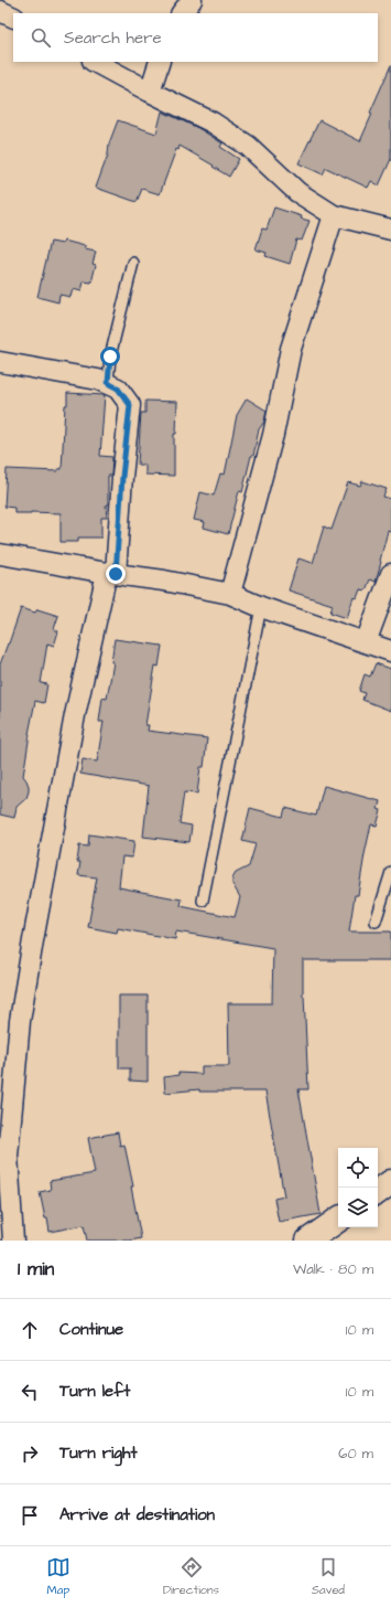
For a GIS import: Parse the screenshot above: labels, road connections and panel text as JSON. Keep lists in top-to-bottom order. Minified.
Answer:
{"page":{"search":"Search here","heading":["1 min","Walk · 80 m"],"list":[["Continue","10 m"],["Turn left","10 m"],["Turn right","60 m"],"Arrive at destination"],"nav":["Map","Directions","Saved"]}}
